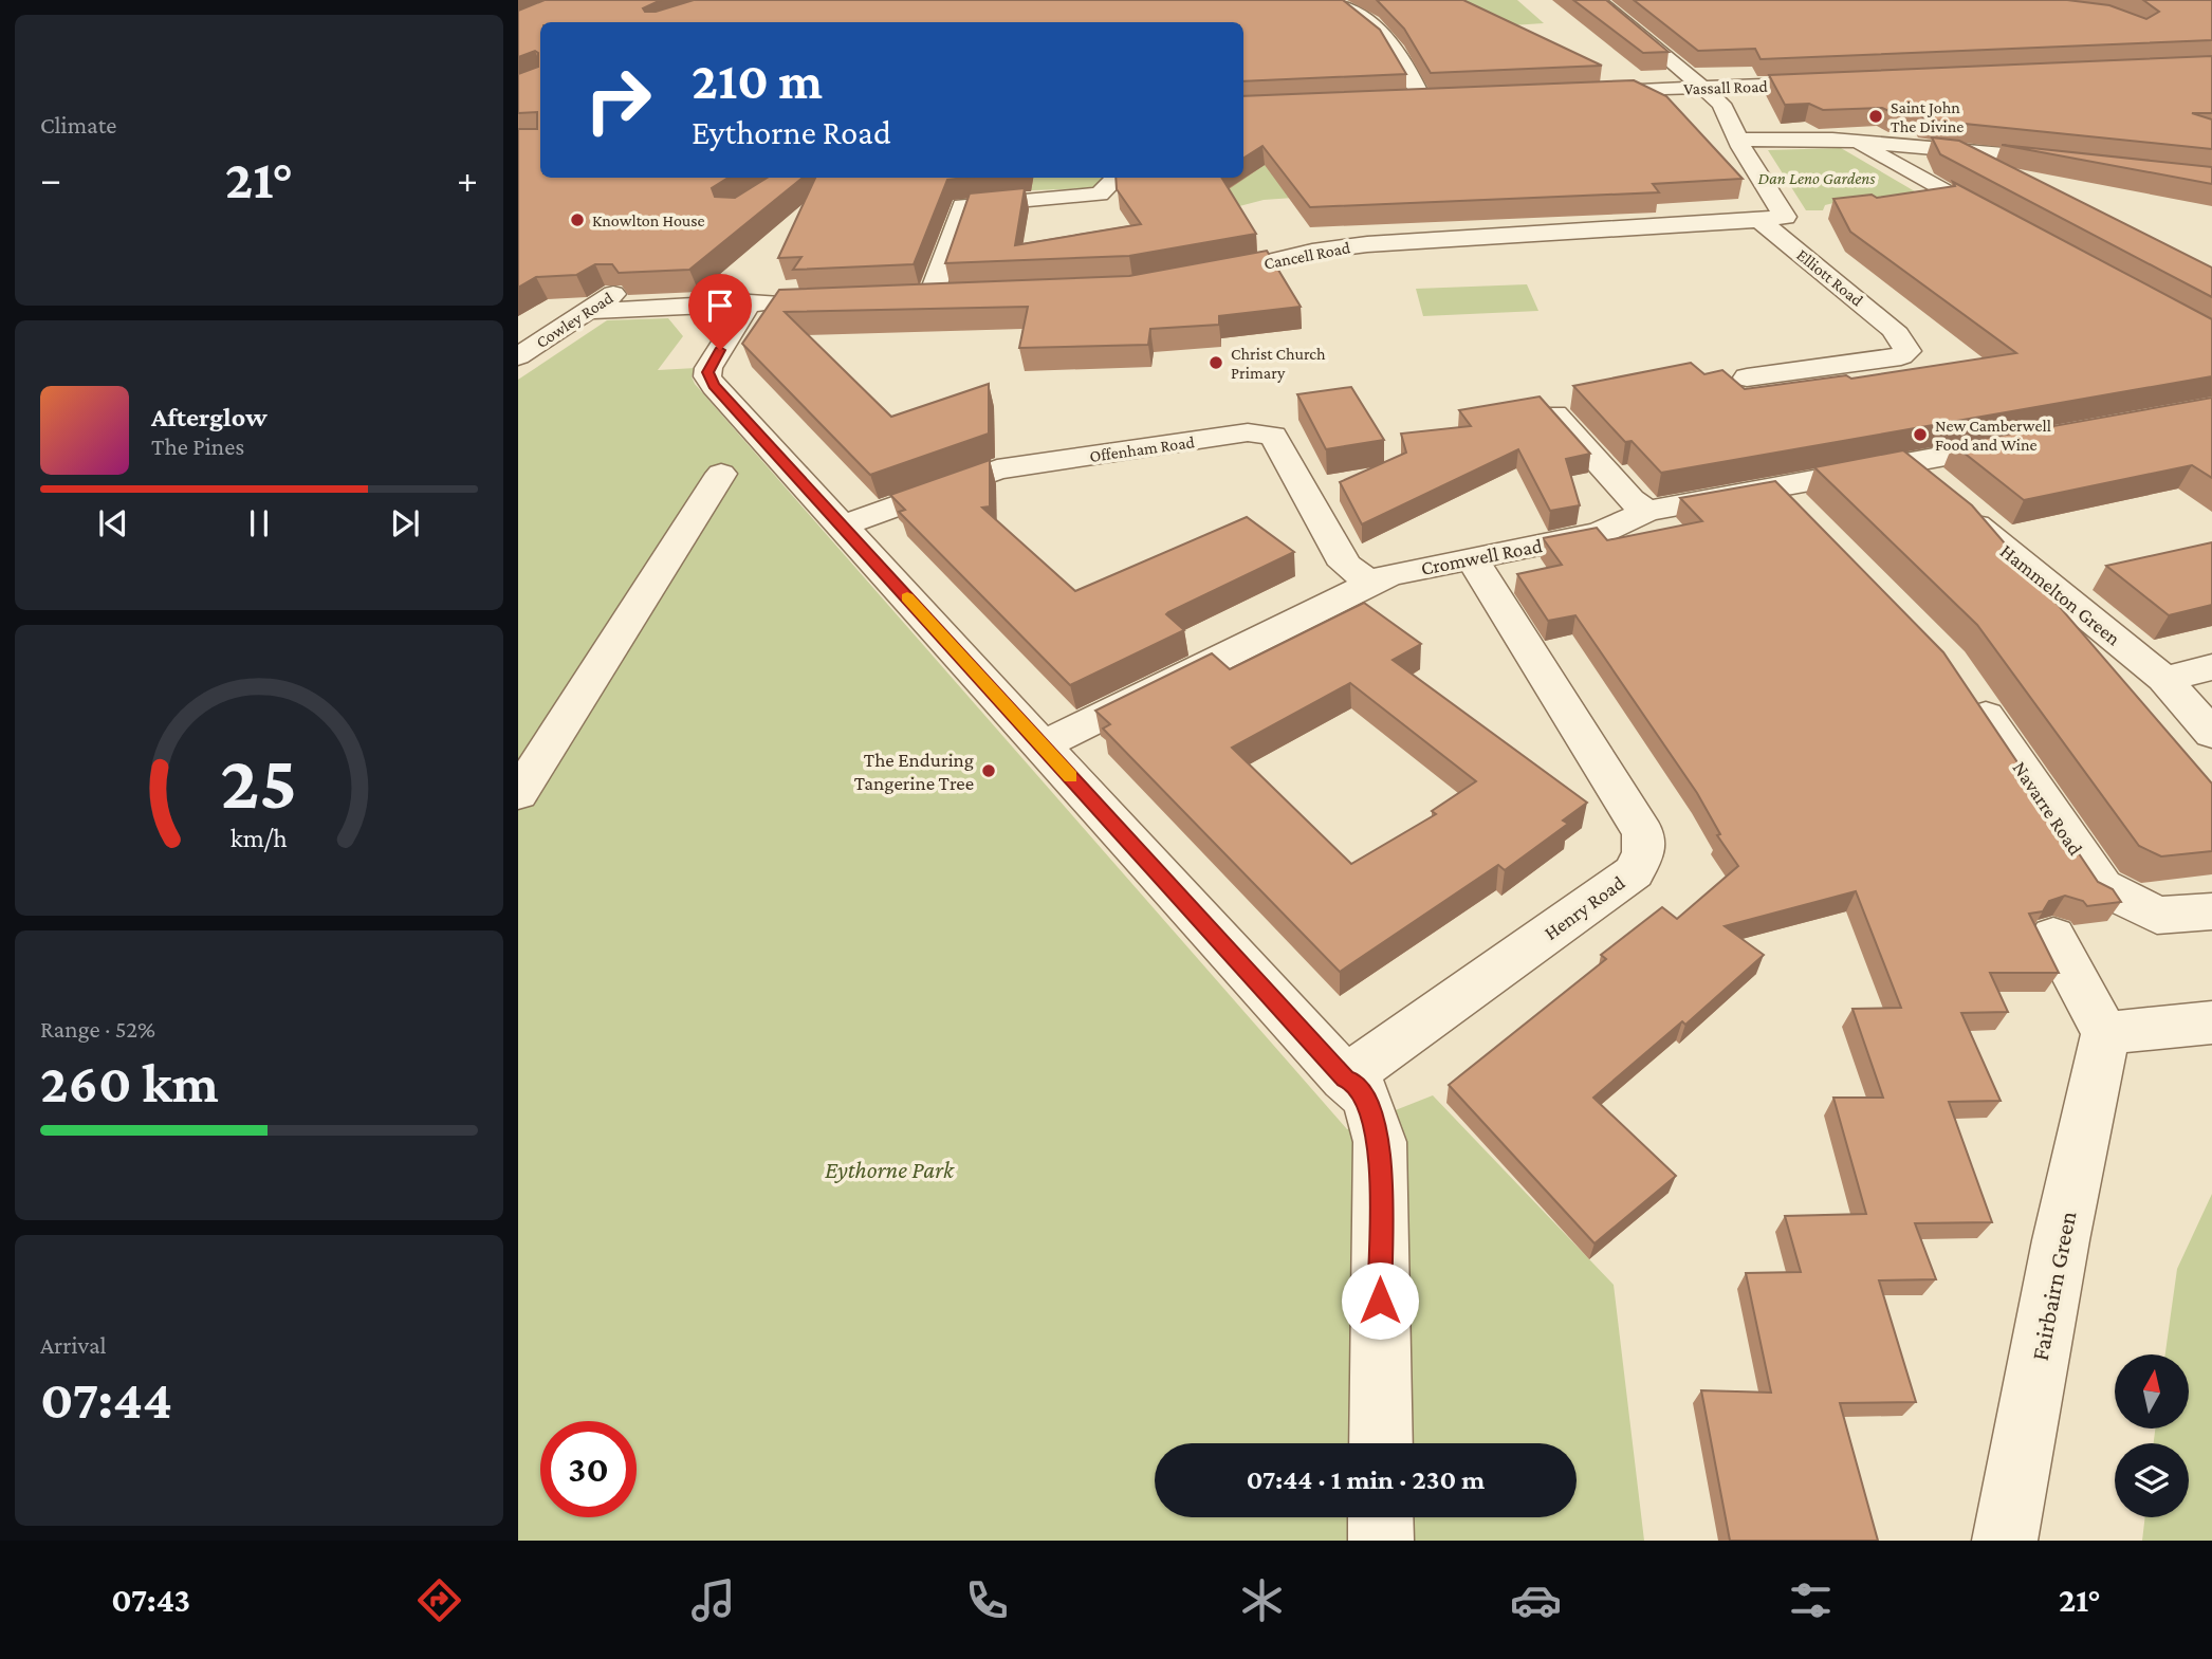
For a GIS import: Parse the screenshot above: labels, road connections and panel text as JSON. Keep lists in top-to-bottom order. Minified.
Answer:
{"streets":{"street":["Vassall Road","Cancell Road","Elliott Road","Cowley Road","Offenham Road","Cromwell Road","Hammelton Green","Navarre Road","Henry Road","Fairbairn Green"]},"crossings":[["Cancell Road","Elliott Road"],["Offenham Road","Cromwell Road"],["Cromwell Road","Hammelton Green"],["Cromwell Road","Henry Road"]],"parks":["Dan Leno Gardens","Eythorne Park"],"places":["Saint John The Divine","Knowlton House","Christ Church Primary","New Camberwell Food and Wine","The Enduring Tangerine Tree"],"north":"top","page":{"tile":["Climate",["Range · 52%","260 km"],["Arrival","07:44"]],"turn":["210 m","Eythorne Road"],"heat":["−","21°","+"],"song":["Afterglow","The Pines"],"limit":"30","trip":"07:44 · 1 min · 230 m","tabs":["07:43","21°"],"gauge":["25","km/h"]}}
